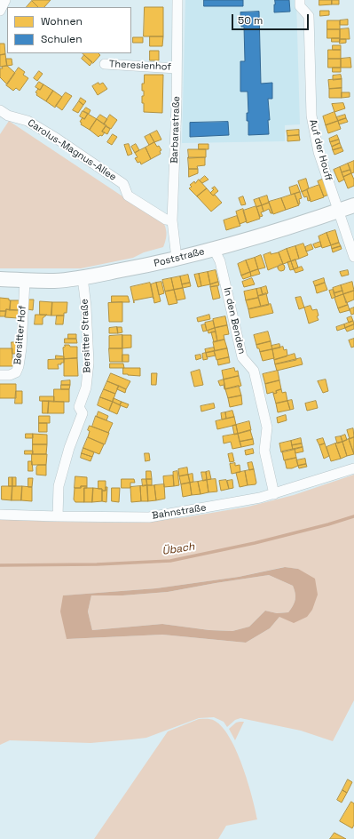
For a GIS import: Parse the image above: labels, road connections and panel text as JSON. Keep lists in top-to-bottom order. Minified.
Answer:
{"streets":{"main road":["Poststraße"],"street":["Theresienhof","Barbarastraße","Carolus-Magnus-Allee","Auf der Houff","In den Benden","Bersitter Hof","Bersitter Straße","Bahnstraße"]},"crossings":[["Theresienhof","Barbarastraße"],["Barbarastraße","Carolus-Magnus-Allee"],["Barbarastraße","Poststraße"],["Auf der Houff","Poststraße"],["Poststraße","In den Benden"],["Poststraße","Bersitter Hof"],["Poststraße","Bersitter Straße"],["In den Benden","Bahnstraße"],["Bersitter Straße","Bahnstraße"]],"water":["Übach"],"legend":["Wohnen","Schulen"],"scale_bar":"50 m"}
